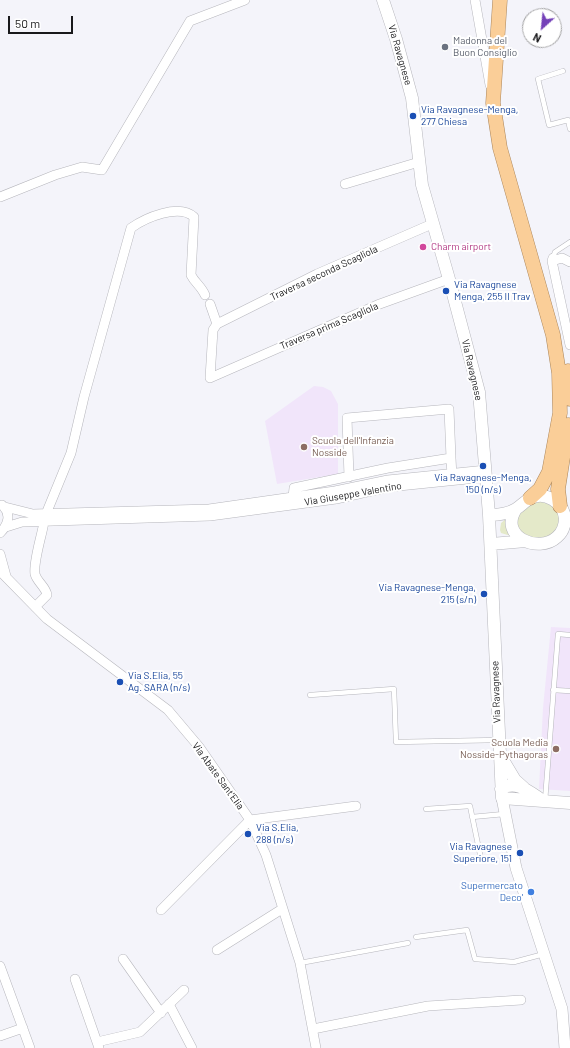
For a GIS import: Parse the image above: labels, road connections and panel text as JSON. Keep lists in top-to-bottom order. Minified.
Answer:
{"streets":{"main road":["Via Ravagnese"],"street":["Traversa seconda Scagliola","Traversa prima Scagliola","Via Giuseppe Valentino","Via Abate Sant'Elia"]},"crossings":[["Via Ravagnese","Traversa seconda Scagliola"],["Via Ravagnese","Traversa prima Scagliola"],["Via Ravagnese","Via Giuseppe Valentino"],["Traversa seconda Scagliola","Traversa prima Scagliola"]],"places":["Madonna del Buon Consiglio","Via Ravagnese-Menga, 277 Chiesa","Charm airport","Via Ravagnese Menga, 255 II Trav","Scuola dell'Infanzia Nosside","Via Ravagnese-Menga, 150 (n/s)","Via Ravagnese-Menga, 215 (s/n)","Via S.Elia, 55 Ag. SARA (n/s)","Scuola Media Nosside-Pythagoras","Via S.Elia, 288 (n/s)","Via Ravagnese Superiore, 151","Supermercato Deco'"],"scale_bar":"50 m","north":"bottom left"}
